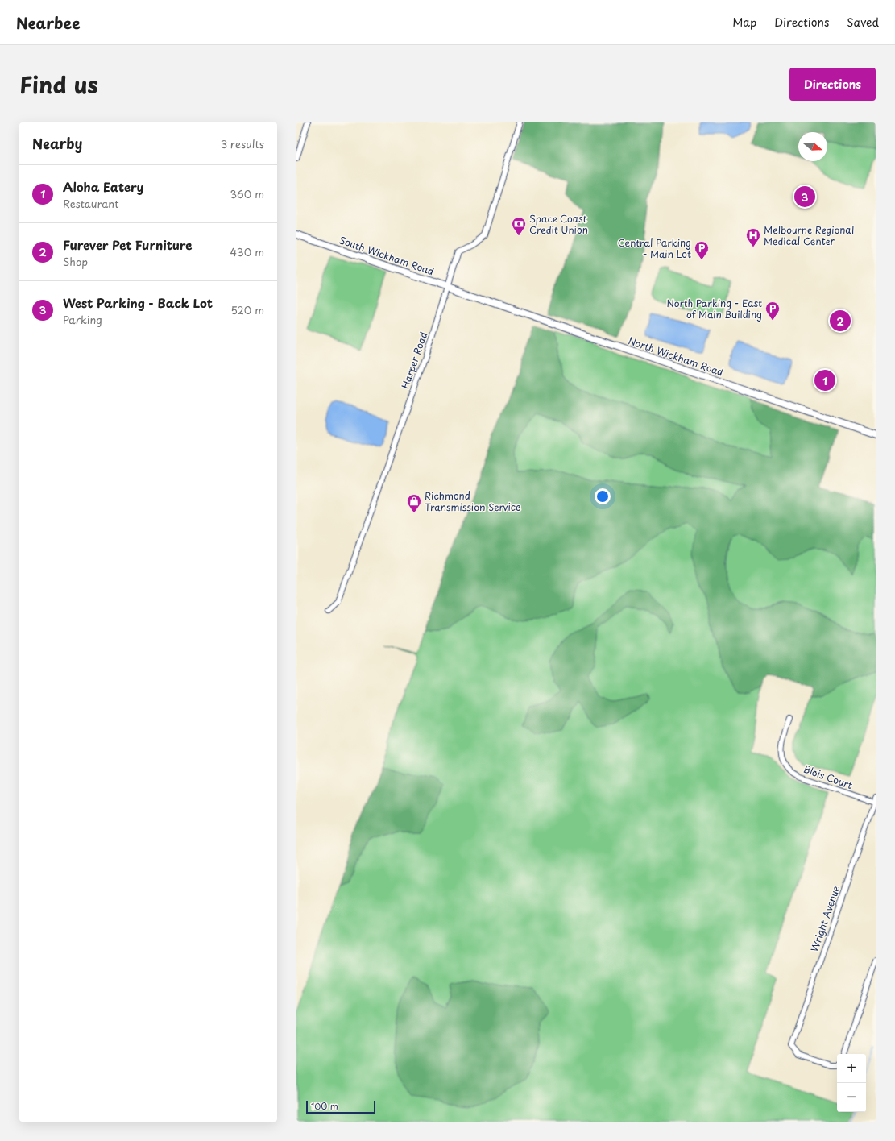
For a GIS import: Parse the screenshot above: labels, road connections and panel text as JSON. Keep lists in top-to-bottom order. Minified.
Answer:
{"streets":{"main road":["South Wickham Road","North Wickham Road"],"street":["Harper Road","Blois Court","Wright Avenue"]},"crossings":[["South Wickham Road","North Wickham Road"],["South Wickham Road","Harper Road"],["Blois Court","Wright Avenue"]],"places":{"bank":["Space Coast Credit Union"],"hospital":["Melbourne Regional Medical Center"],"parking":["Central Parking - Main Lot","North Parking - East of Main Building"],"shop":["Richmond Transmission Service"]},"scale_bar":"100 m","north":"right","page":{"header":"Nearbee","nav":["Map","Directions","Saved"],"title":"Find us","buttons":"Directions","heading":["Nearby","3 results"],"list":[{"mark":"1","name":"Aloha Eatery","note":"Restaurant","value":"360 m"},{"mark":"2","name":"Furever Pet Furniture","note":"Shop","value":"430 m"},{"mark":"3","name":"West Parking - Back Lot","note":"Parking","value":"520 m"}],"pins":["3","2","1"],"map_buttons":["+","−"],"scale":"100 m"}}
